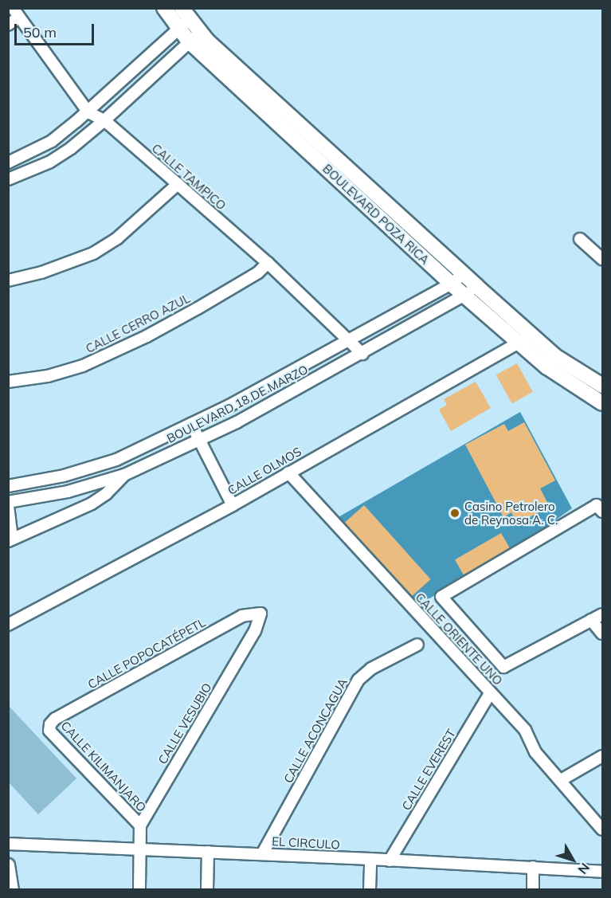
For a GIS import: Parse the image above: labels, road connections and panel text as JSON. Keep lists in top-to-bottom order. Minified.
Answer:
{"streets":{"main road":["BOULEVARD POZA RICA"],"street":["CALLE TAMPICO","CALLE CERRO AZUL","BOULEVARD 18 DE MARZO","CALLE OLMOS","CALLE ORIENTE UNO","CALLE POPOCATÉPETL","CALLE VESUBIO","CALLE ACONCAGUA","CALLE KILIMANJARO","CALLE EVEREST","EL CIRCULO"]},"crossings":[["CALLE TAMPICO","CALLE CERRO AZUL"],["CALLE TAMPICO","BOULEVARD 18 DE MARZO"],["BOULEVARD POZA RICA","BOULEVARD 18 DE MARZO"],["BOULEVARD POZA RICA","CALLE OLMOS"],["CALLE OLMOS","CALLE ORIENTE UNO"],["CALLE ORIENTE UNO","CALLE EVEREST"],["CALLE POPOCATÉPETL","CALLE VESUBIO"],["CALLE POPOCATÉPETL","CALLE KILIMANJARO"],["CALLE VESUBIO","CALLE KILIMANJARO"],["CALLE ACONCAGUA","EL CIRCULO"],["CALLE EVEREST","EL CIRCULO"]],"places":["Casino Petrolero de Reynosa A. C."],"scale_bar":"50 m","north":"bottom right"}
